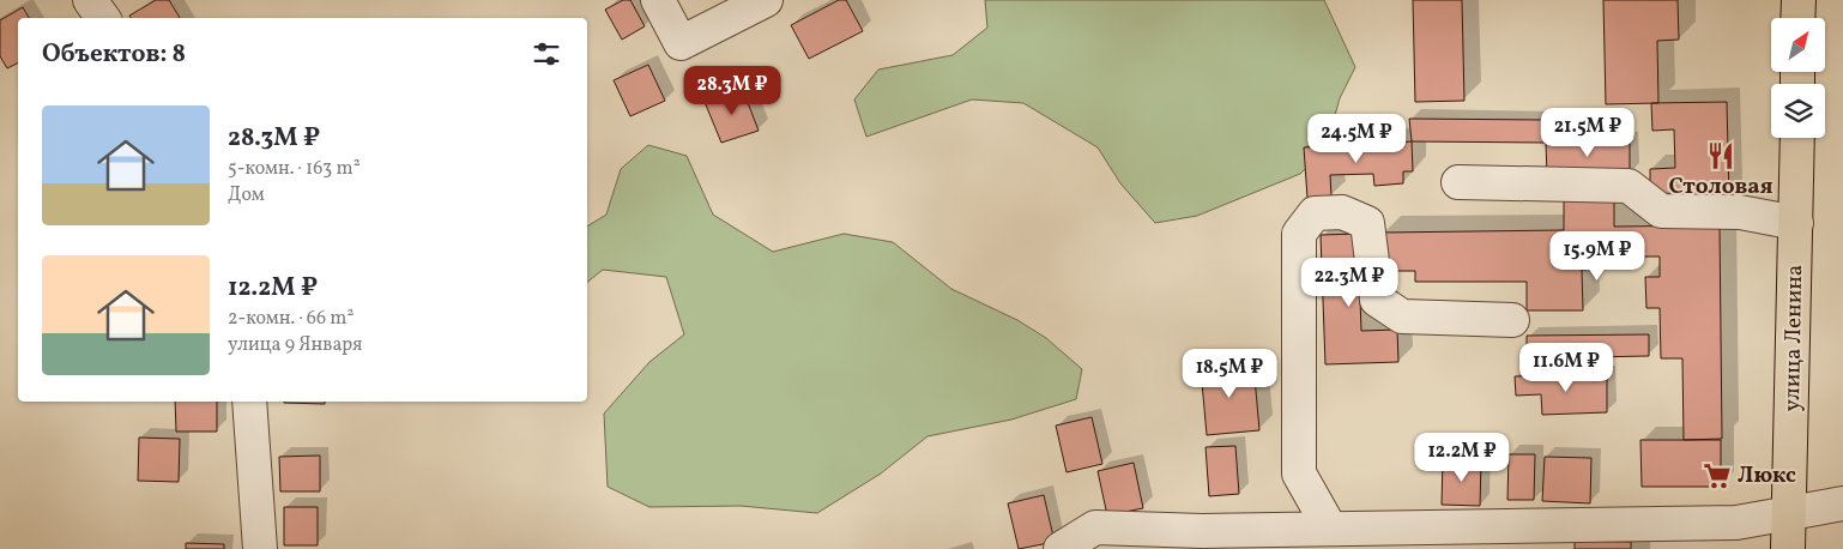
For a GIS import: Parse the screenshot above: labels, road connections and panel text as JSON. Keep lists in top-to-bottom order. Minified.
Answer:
{"streets":{"main road":["улица Ленина"]},"places":{"restaurant":["Столовая"],"supermarket":["Люкс"]},"north":"top right","page":{"heading":"Объектов: 8","price":["28.3M ₽","21.5M ₽","24.5M ₽","15.9M ₽","22.3M ₽","11.6M ₽","18.5M ₽","12.2M ₽"],"list":[{"name":"28.3M ₽","note":"5-комн. · 163 m² · Дом"},{"name":"12.2M ₽","note":"2-комн. · 66 m² · улица 9 Января"}]}}
